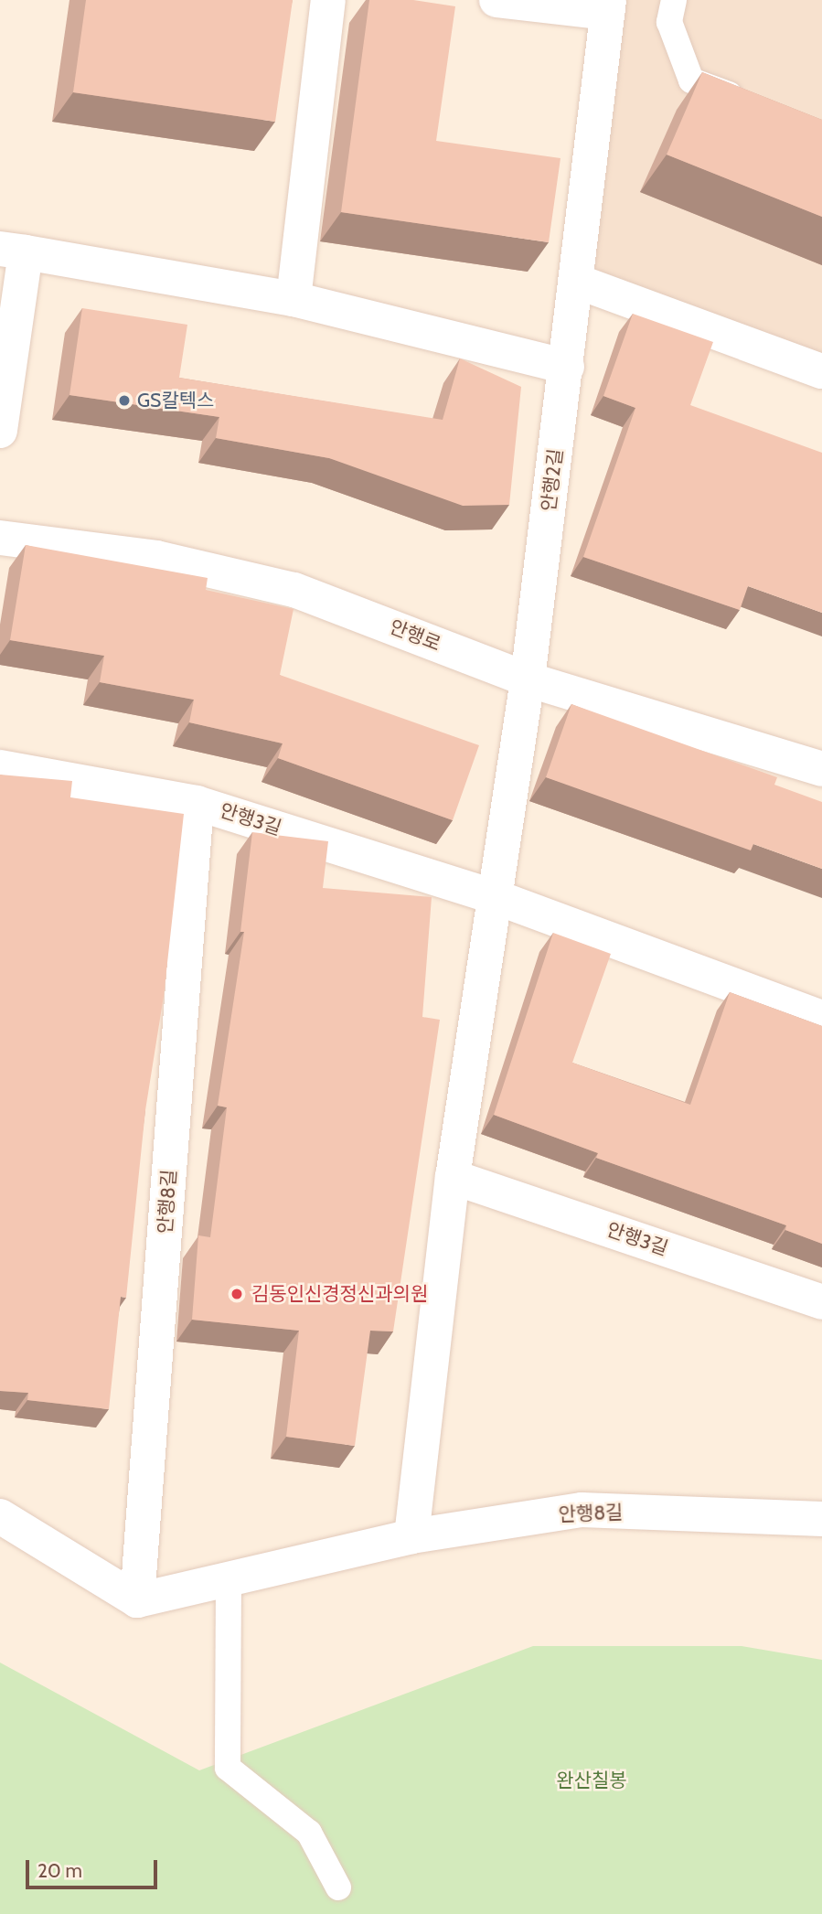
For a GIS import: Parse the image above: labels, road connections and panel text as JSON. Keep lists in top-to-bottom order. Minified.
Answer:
{"streets":{"street":["안행2길","안행로","안행3길","안행8길"]},"crossings":[["안행2길","안행로"],["안행3길","안행8길"]],"parks":["완산칠봉"],"places":["GS칼텍스","김동인신경정신과의원"],"scale_bar":"20 m"}
